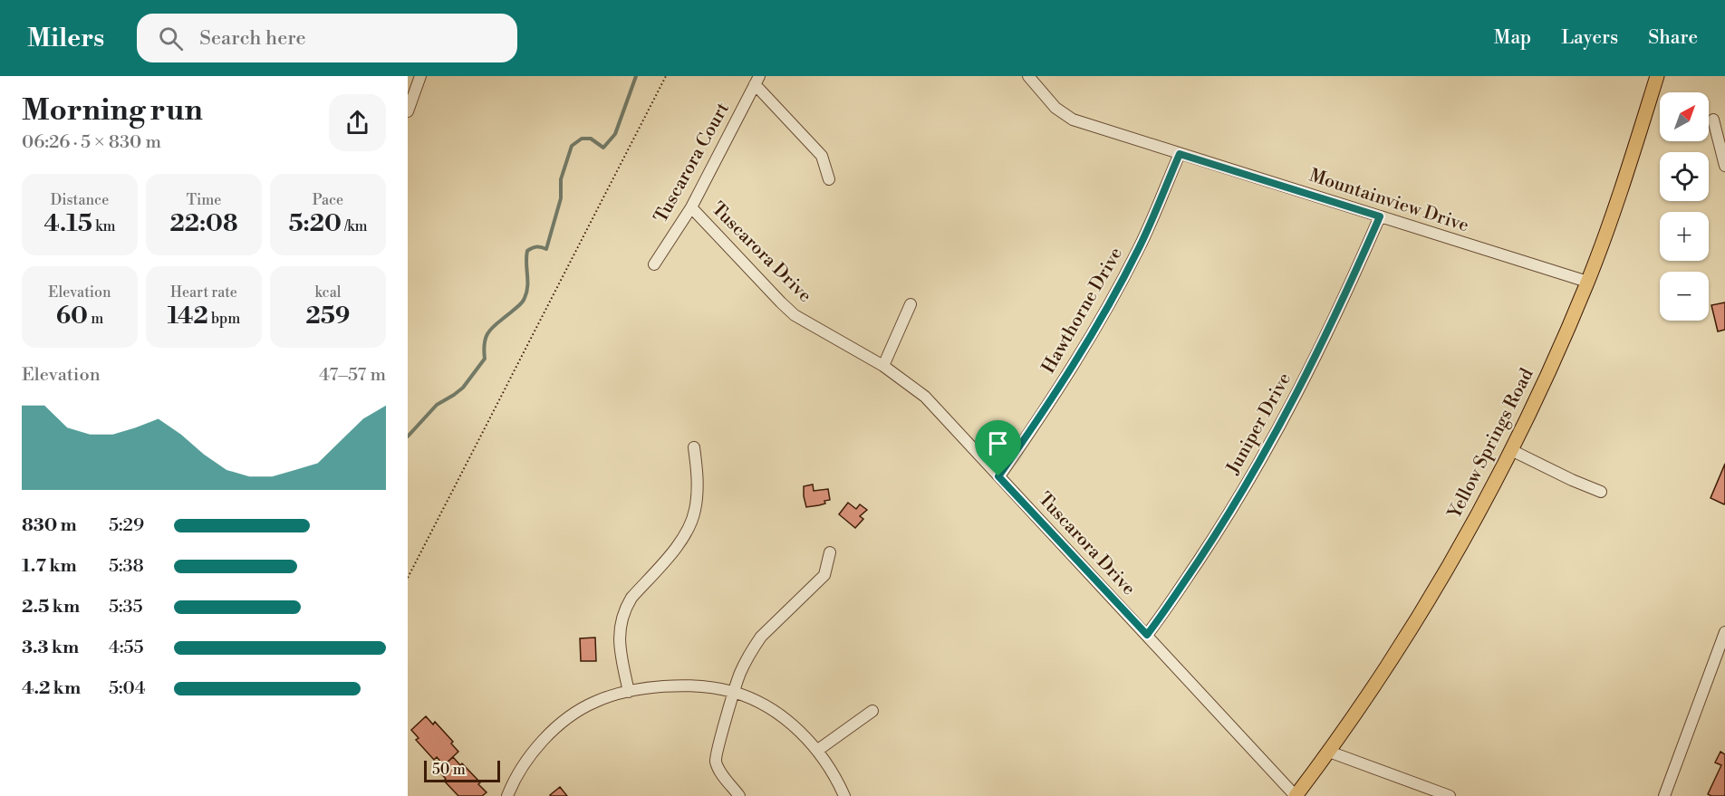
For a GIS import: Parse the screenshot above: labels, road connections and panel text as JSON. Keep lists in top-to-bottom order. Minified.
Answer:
{"streets":{"main road":["Yellow Springs Road"],"street":["Tuscarora Court","Mountainview Drive","Tuscarora Drive","Hawthorne Drive","Juniper Drive"]},"crossings":[["Tuscarora Court","Tuscarora Drive"],["Mountainview Drive","Hawthorne Drive"],["Mountainview Drive","Juniper Drive"],["Mountainview Drive","Yellow Springs Road"],["Tuscarora Drive","Hawthorne Drive"],["Tuscarora Drive","Juniper Drive"],["Tuscarora Drive","Yellow Springs Road"]],"scale_bar":"50 m","north":"top right","page":{"header":"Milers","search":"Search here","nav":["Map","Layers","Share"],"heading":["Morning run","06:26 · 5 × 830 m"],"map_buttons":["+","−"],"stats":[["Distance","4.15 km"],["Time","22:08"],["Pace","5:20 /km"],["Elevation","60 m"],["Heart rate","142 bpm"],["kcal","259"]],"chart":["Elevation","47–57 m"],"list":[{"name":"830 m","note":"5:29"},{"name":"1.7 km","note":"5:38"},{"name":"2.5 km","note":"5:35"},{"name":"3.3 km","note":"4:55"},{"name":"4.2 km","note":"5:04"}],"scale":"50 m"}}
